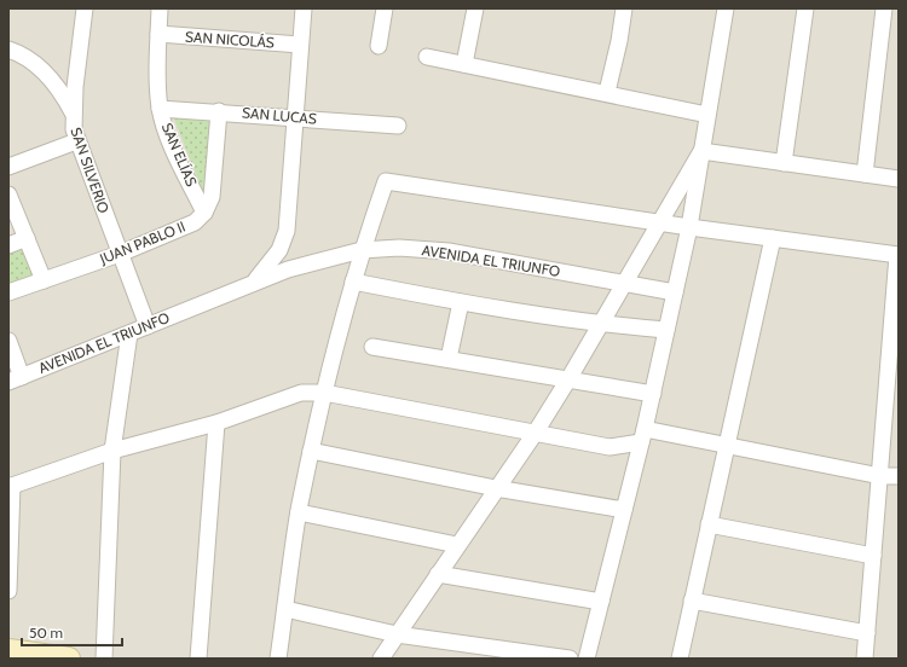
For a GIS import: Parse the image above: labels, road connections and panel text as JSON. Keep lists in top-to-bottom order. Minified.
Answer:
{"streets":{"street":["SAN NICOLÁS","SAN LUCAS","SAN ELÍAS","SAN SILVERIO","JUAN PABLO II","AVENIDA EL TRIUNFO"]},"crossings":[["SAN NICOLÁS","SAN ELÍAS"],["SAN NICOLÁS","AVENIDA EL TRIUNFO"],["SAN LUCAS","SAN ELÍAS"],["SAN LUCAS","AVENIDA EL TRIUNFO"],["SAN ELÍAS","JUAN PABLO II"],["SAN SILVERIO","JUAN PABLO II"],["SAN SILVERIO","AVENIDA EL TRIUNFO"]],"scale_bar":"50 m"}
